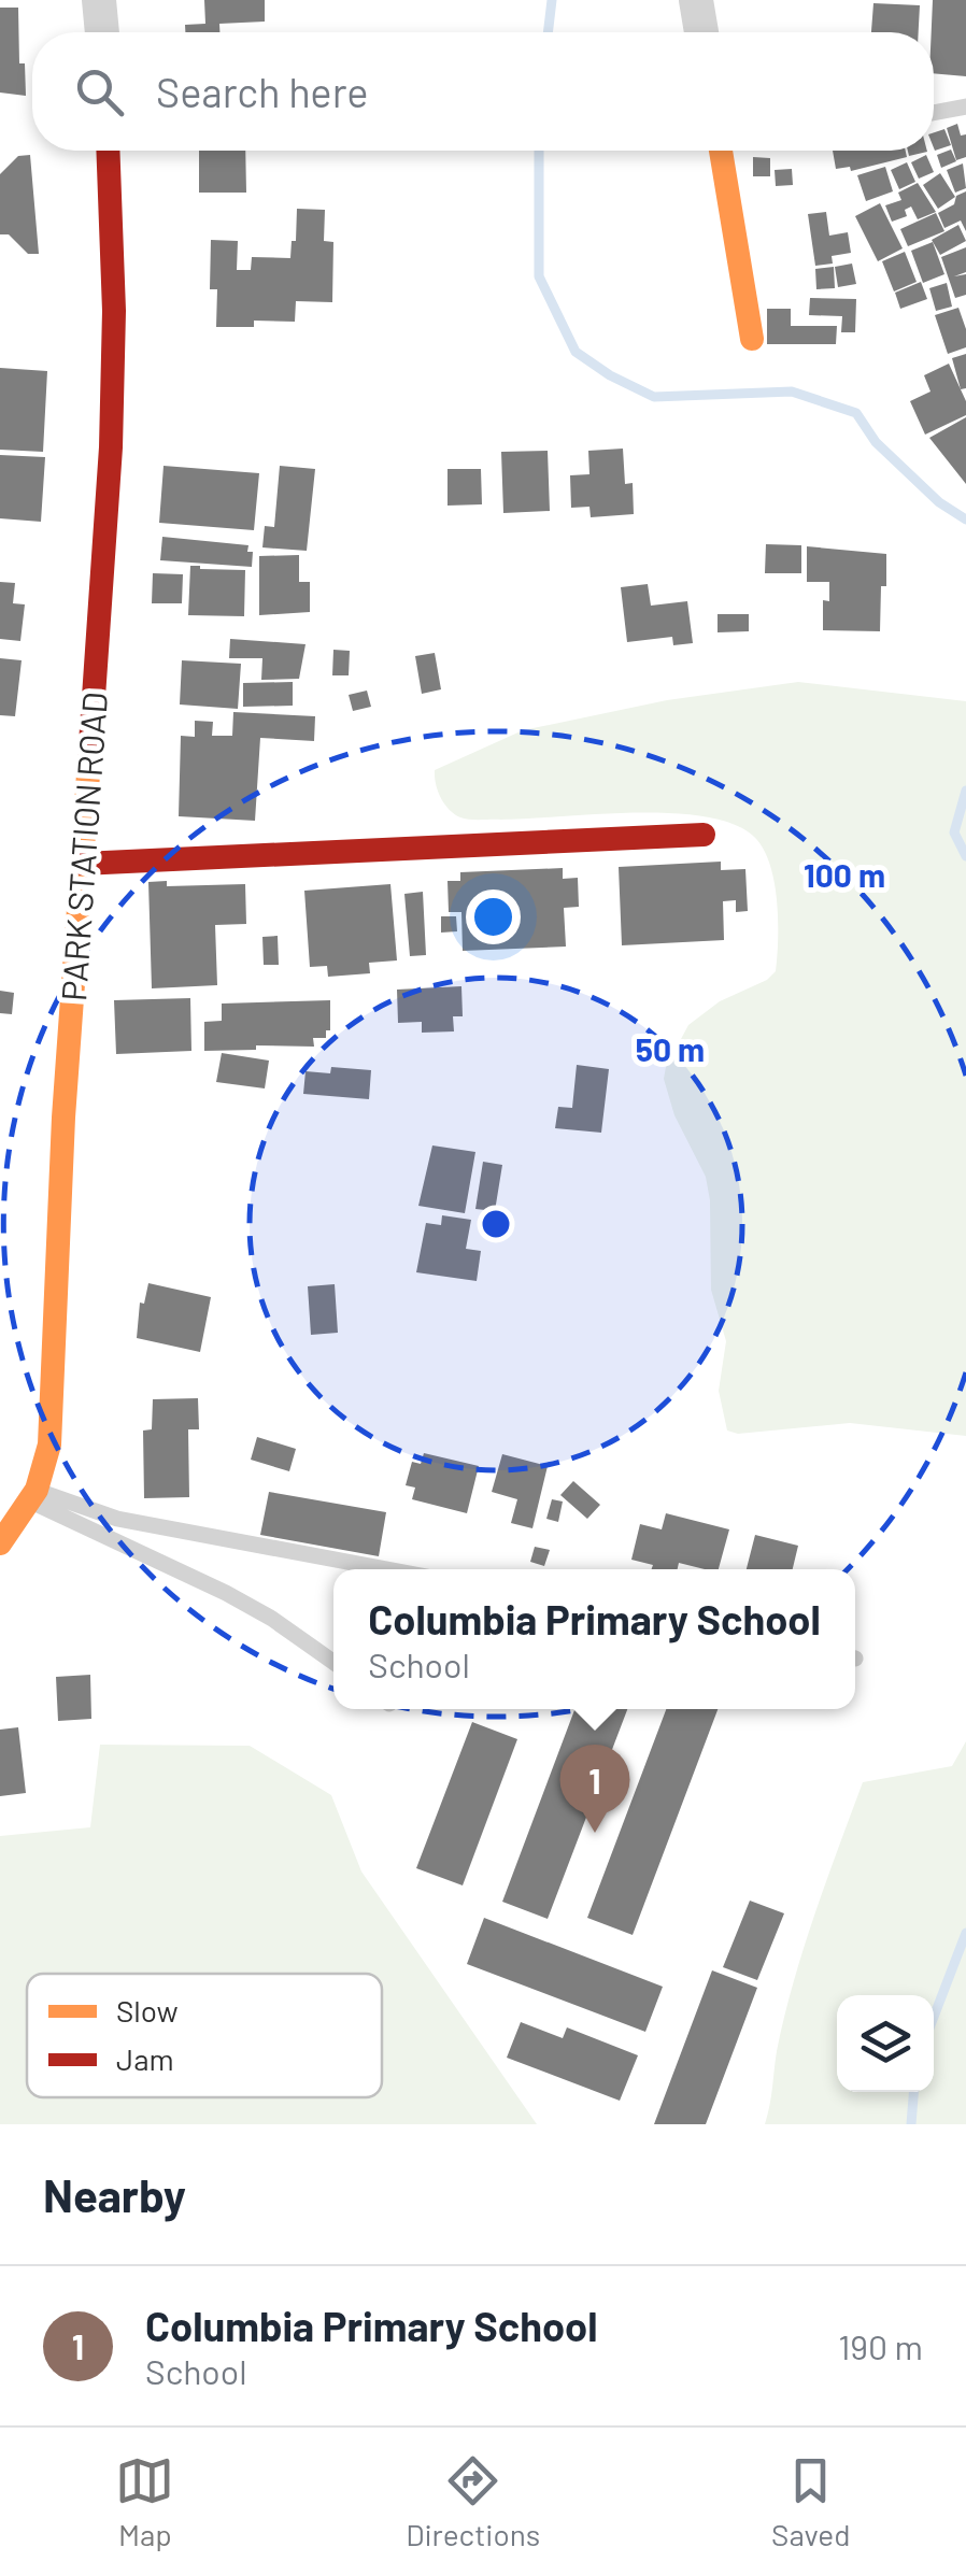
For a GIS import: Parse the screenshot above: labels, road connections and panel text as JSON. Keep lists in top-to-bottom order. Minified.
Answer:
{"streets":{"street":["PARK STATION ROAD"]},"legend":["Slow","Jam"],"page":{"search":"Search here","popup":["Columbia Primary School","School"],"pins":"1","heading":"Nearby","list":[{"mark":"1","name":"Columbia Primary School","note":"School","value":"190 m"}],"nav":["Map","Directions","Saved"]},"rings":["100 m","50 m"]}
